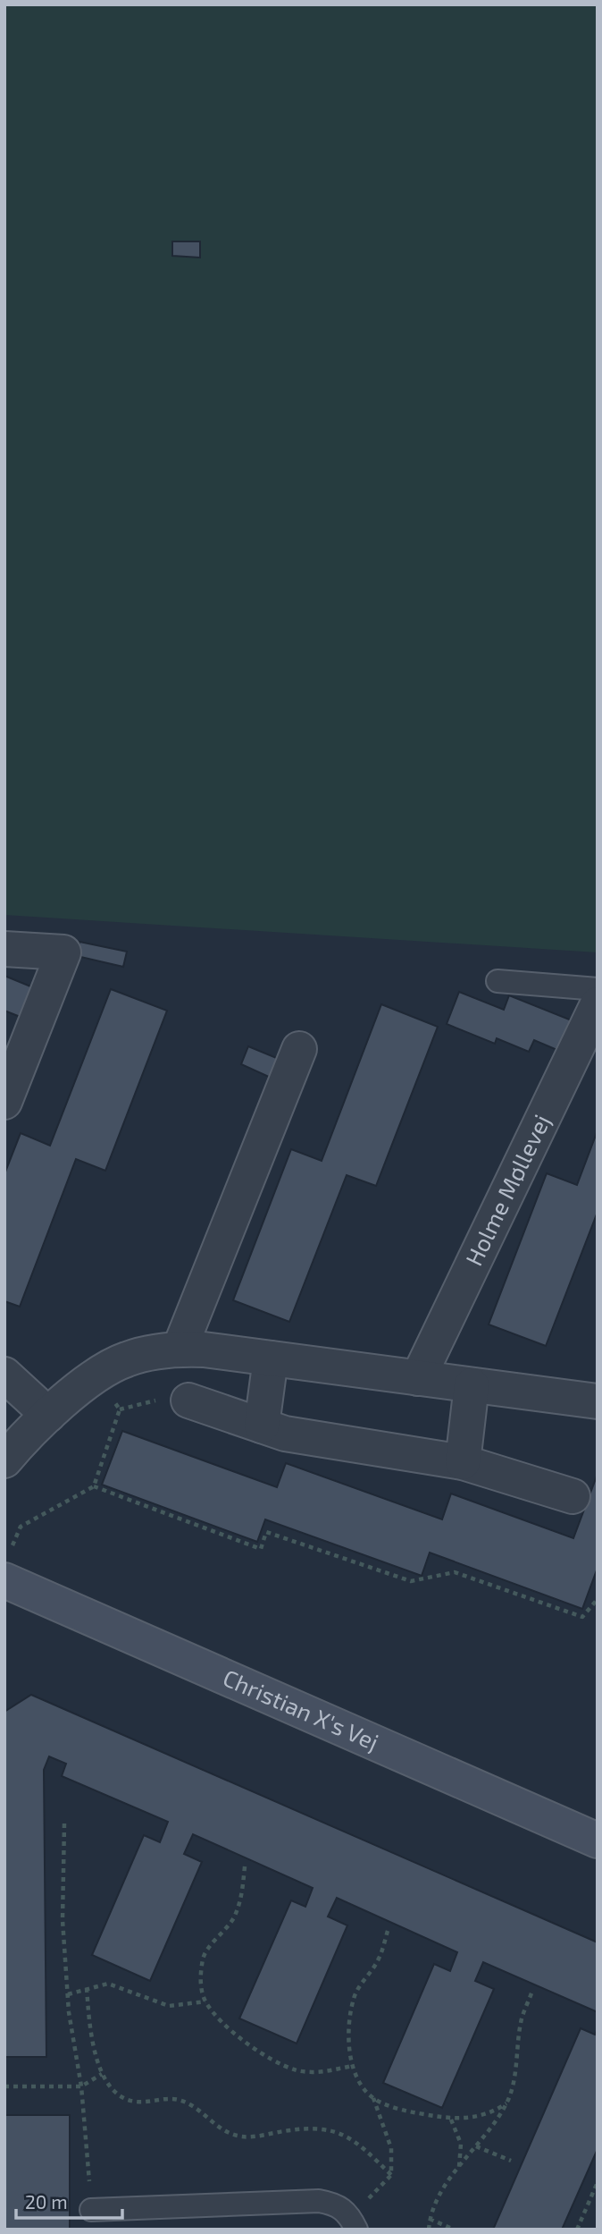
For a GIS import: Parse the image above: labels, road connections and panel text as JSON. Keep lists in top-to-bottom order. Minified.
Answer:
{"streets":{"street":["Holme Møllevej","Christian X's Vej"]},"scale_bar":"20 m"}
